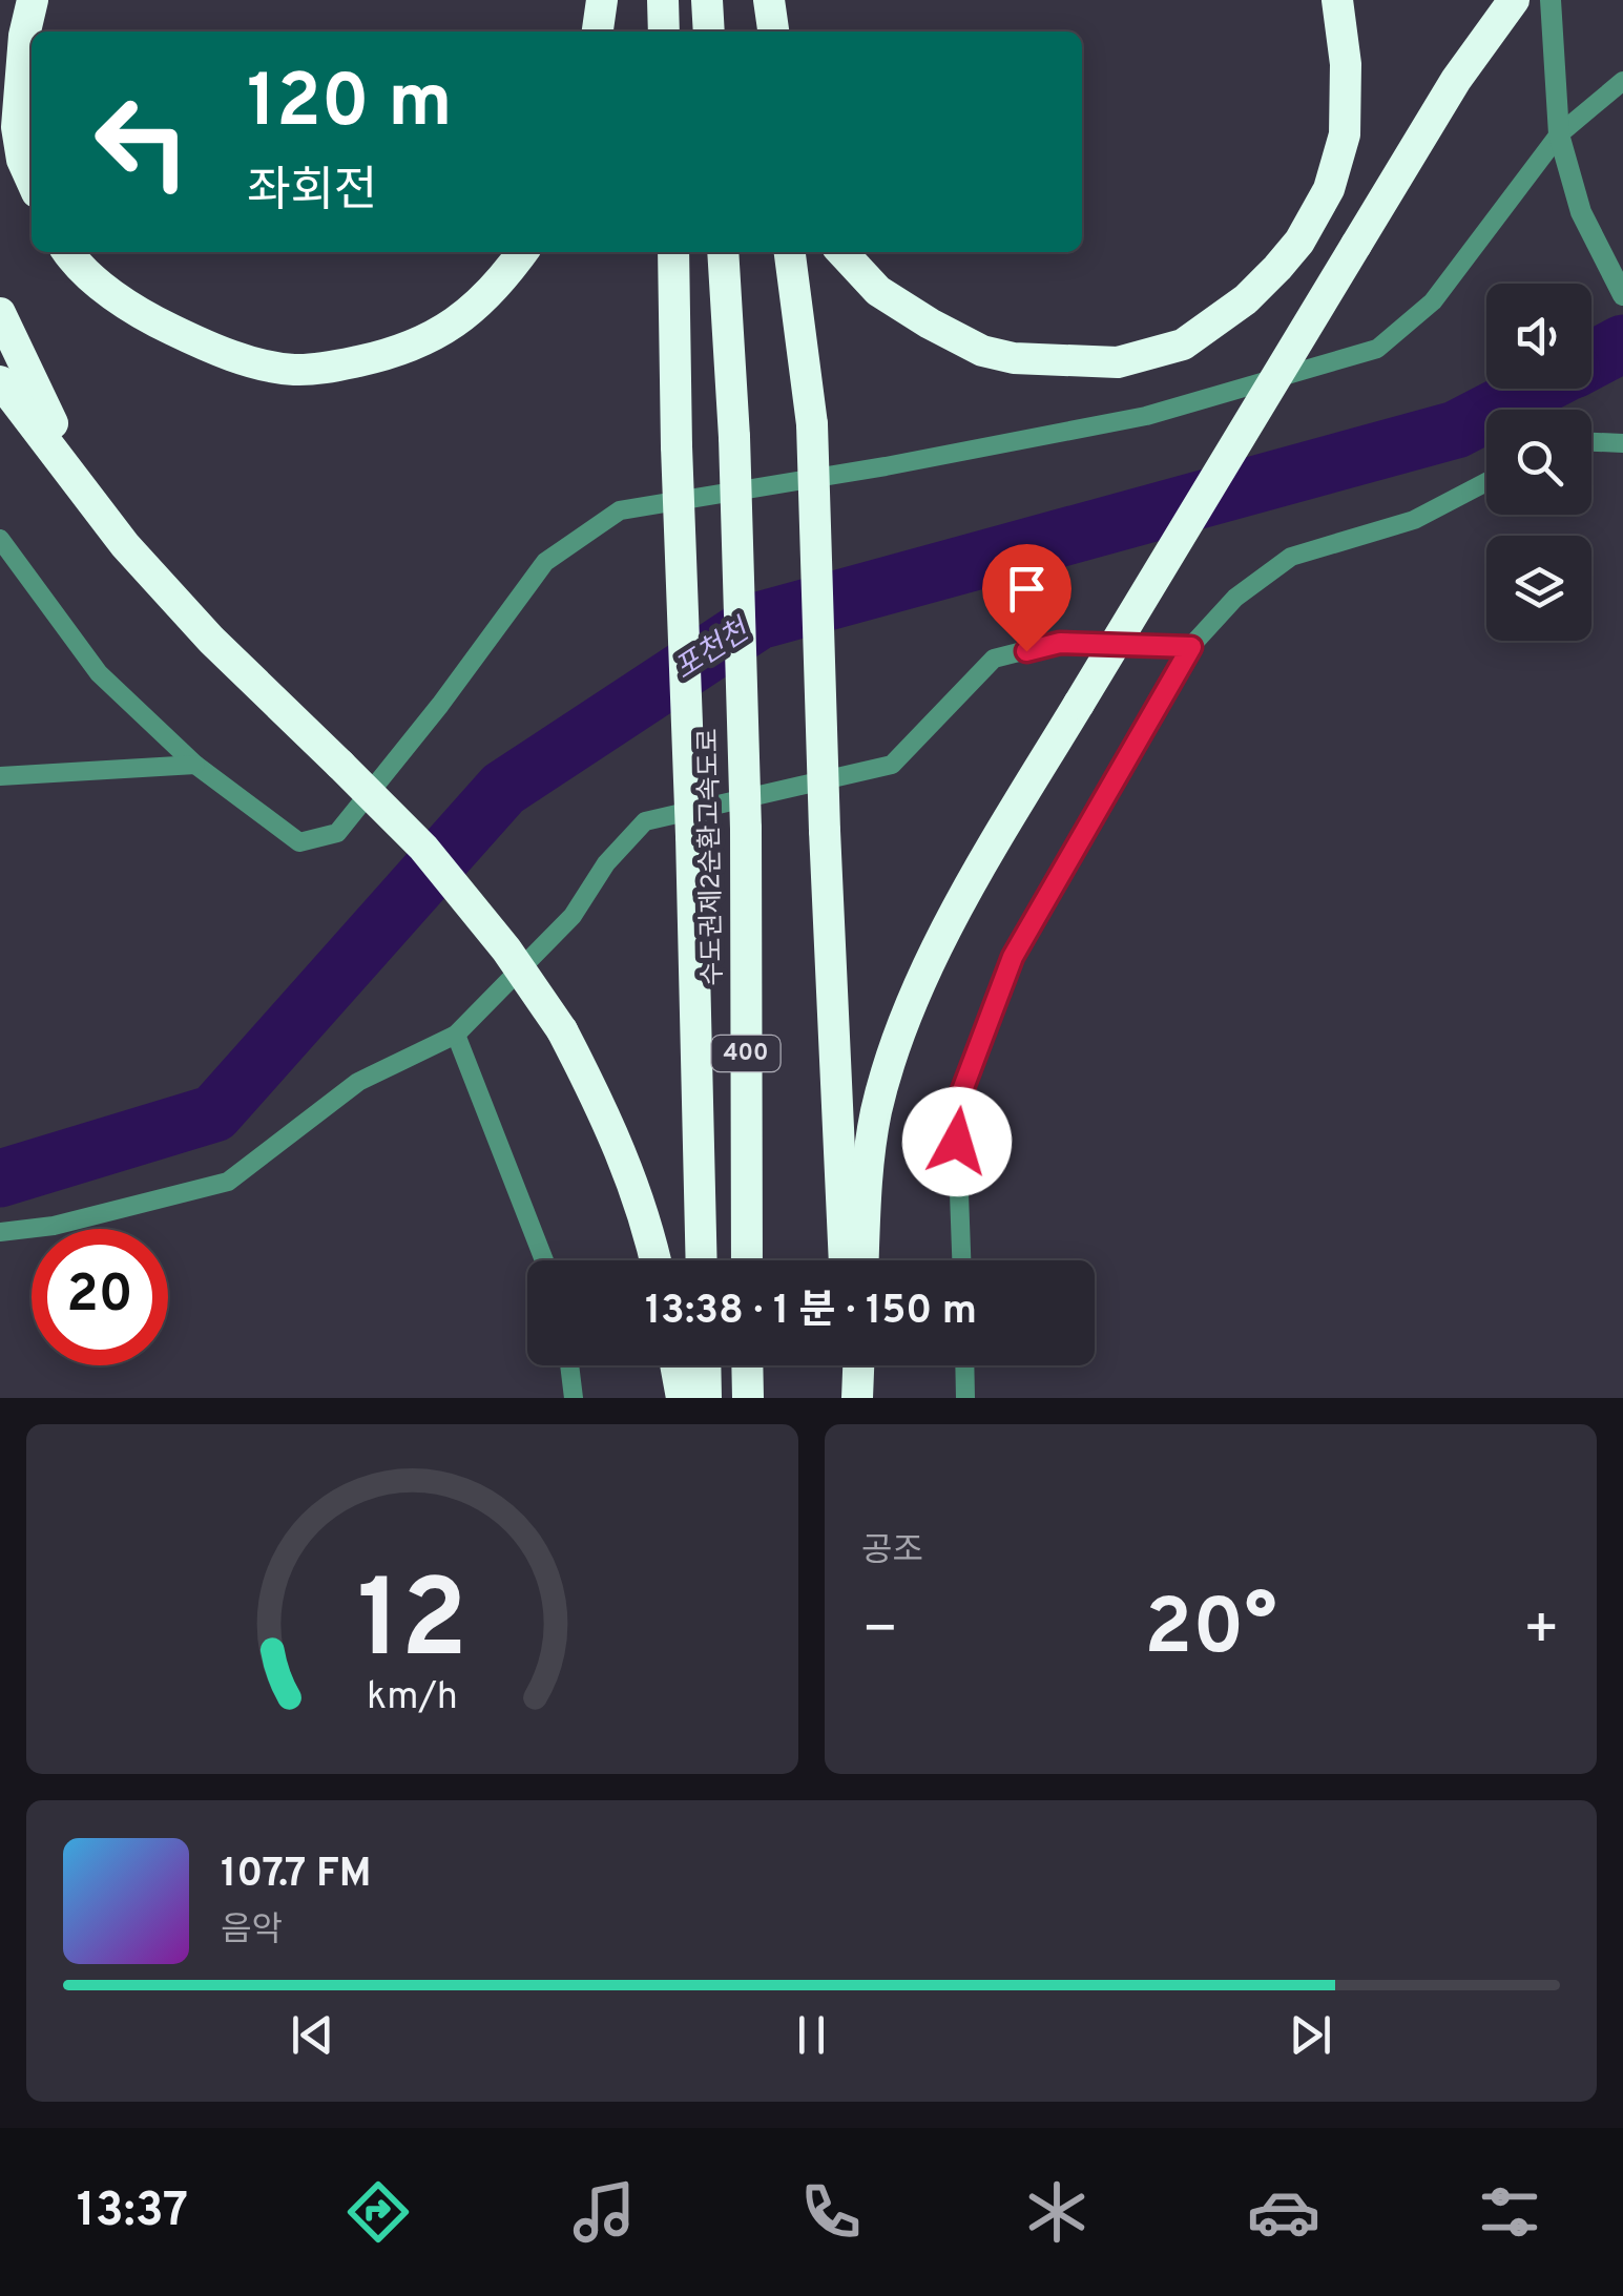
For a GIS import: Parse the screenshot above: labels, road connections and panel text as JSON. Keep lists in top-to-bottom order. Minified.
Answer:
{"streets":{"highway":["수도권제2순환고속도로","400"]},"water":["포천천"],"page":{"turn":["120 m","좌회전"],"limit":"20","trip":"13:38 · 1 분 · 150 m","tile":"공조","heat":["−","20°","+"],"song":["107.7 FM","음악"],"tabs":"13:37","gauge":["12","km/h"]}}
